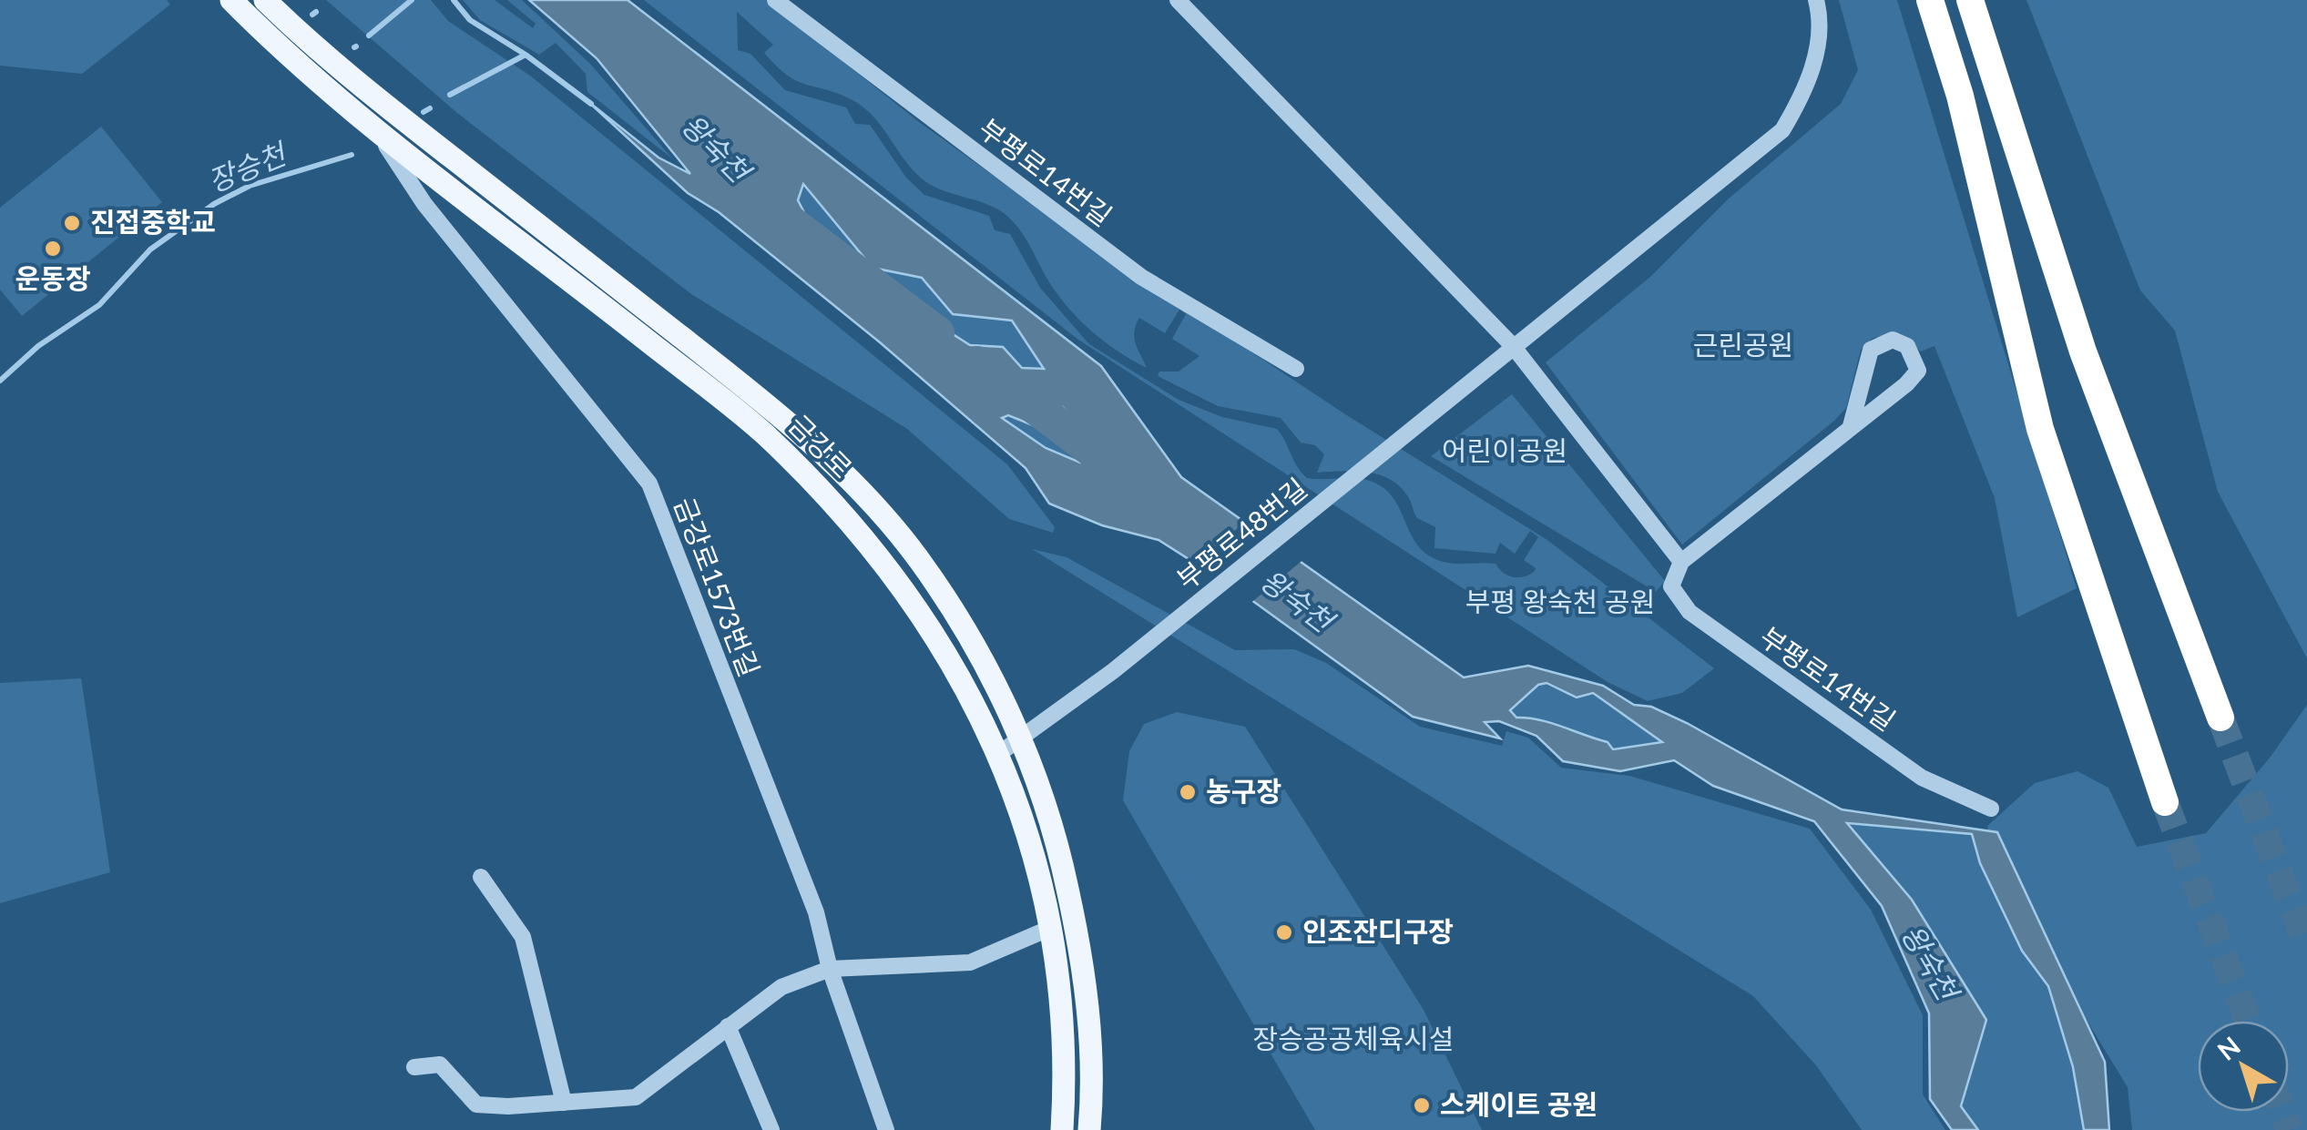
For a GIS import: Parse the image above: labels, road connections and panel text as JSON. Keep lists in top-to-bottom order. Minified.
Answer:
{"streets":{"main road":["금강로"],"street":["부평로14번길","부평로48번길","금강로1573번길"]},"crossings":[["금강로","부평로48번길"],["금강로","금강로1573번길"]],"water":["왕숙천","장승천"],"parks":["근린공원","어린이공원","부평 왕숙천 공원","장승공공체육시설"],"places":["진접중학교","운동장","농구장","인조잔디구장","스케이트 공원"],"north":"top left"}
